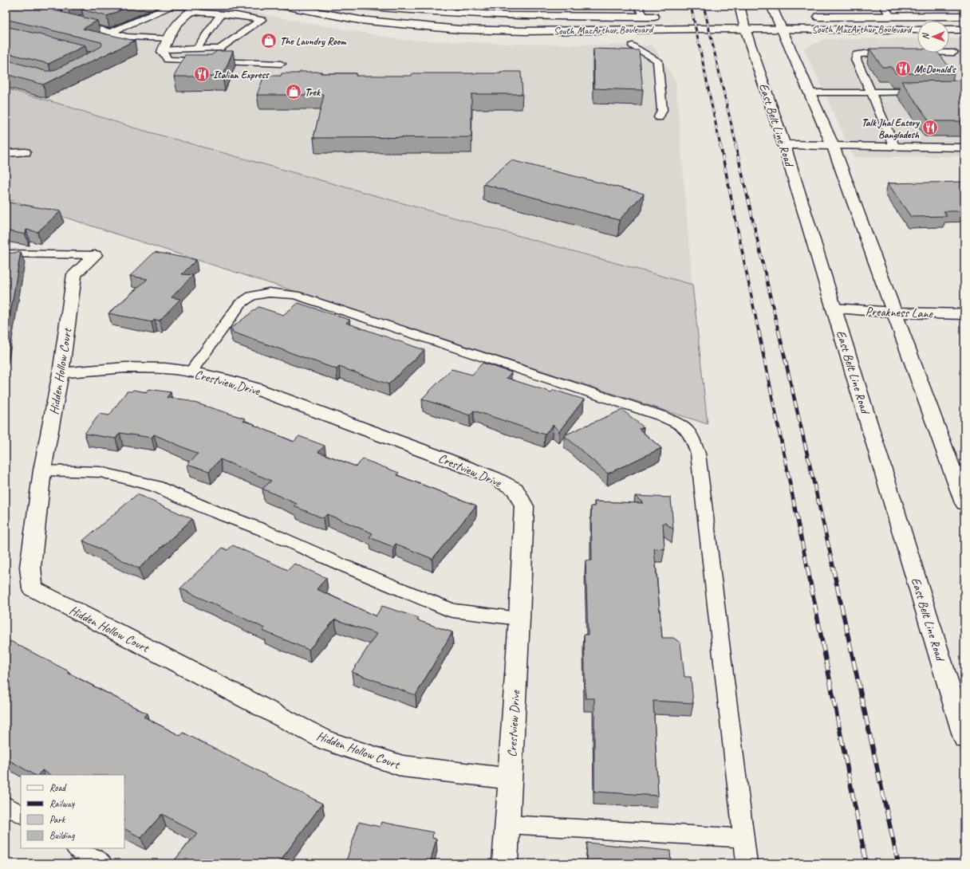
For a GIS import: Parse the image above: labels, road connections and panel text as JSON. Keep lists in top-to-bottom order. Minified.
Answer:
{"streets":{"main road":["South MacArthur Boulevard","East Belt Line Road","Preakness Lane","Hidden Hollow Court","Crestview Drive"]},"crossings":[["South MacArthur Boulevard","East Belt Line Road"],["East Belt Line Road","Preakness Lane"],["Hidden Hollow Court","Crestview Drive"]],"places":{"shop":["The Laundry Room","Trek"],"restaurant":["McDonald's","Italian Express","Talk Jhal Eatery Bangladesh"]},"legend":["Road","Railway","Park","Building"],"north":"left"}
